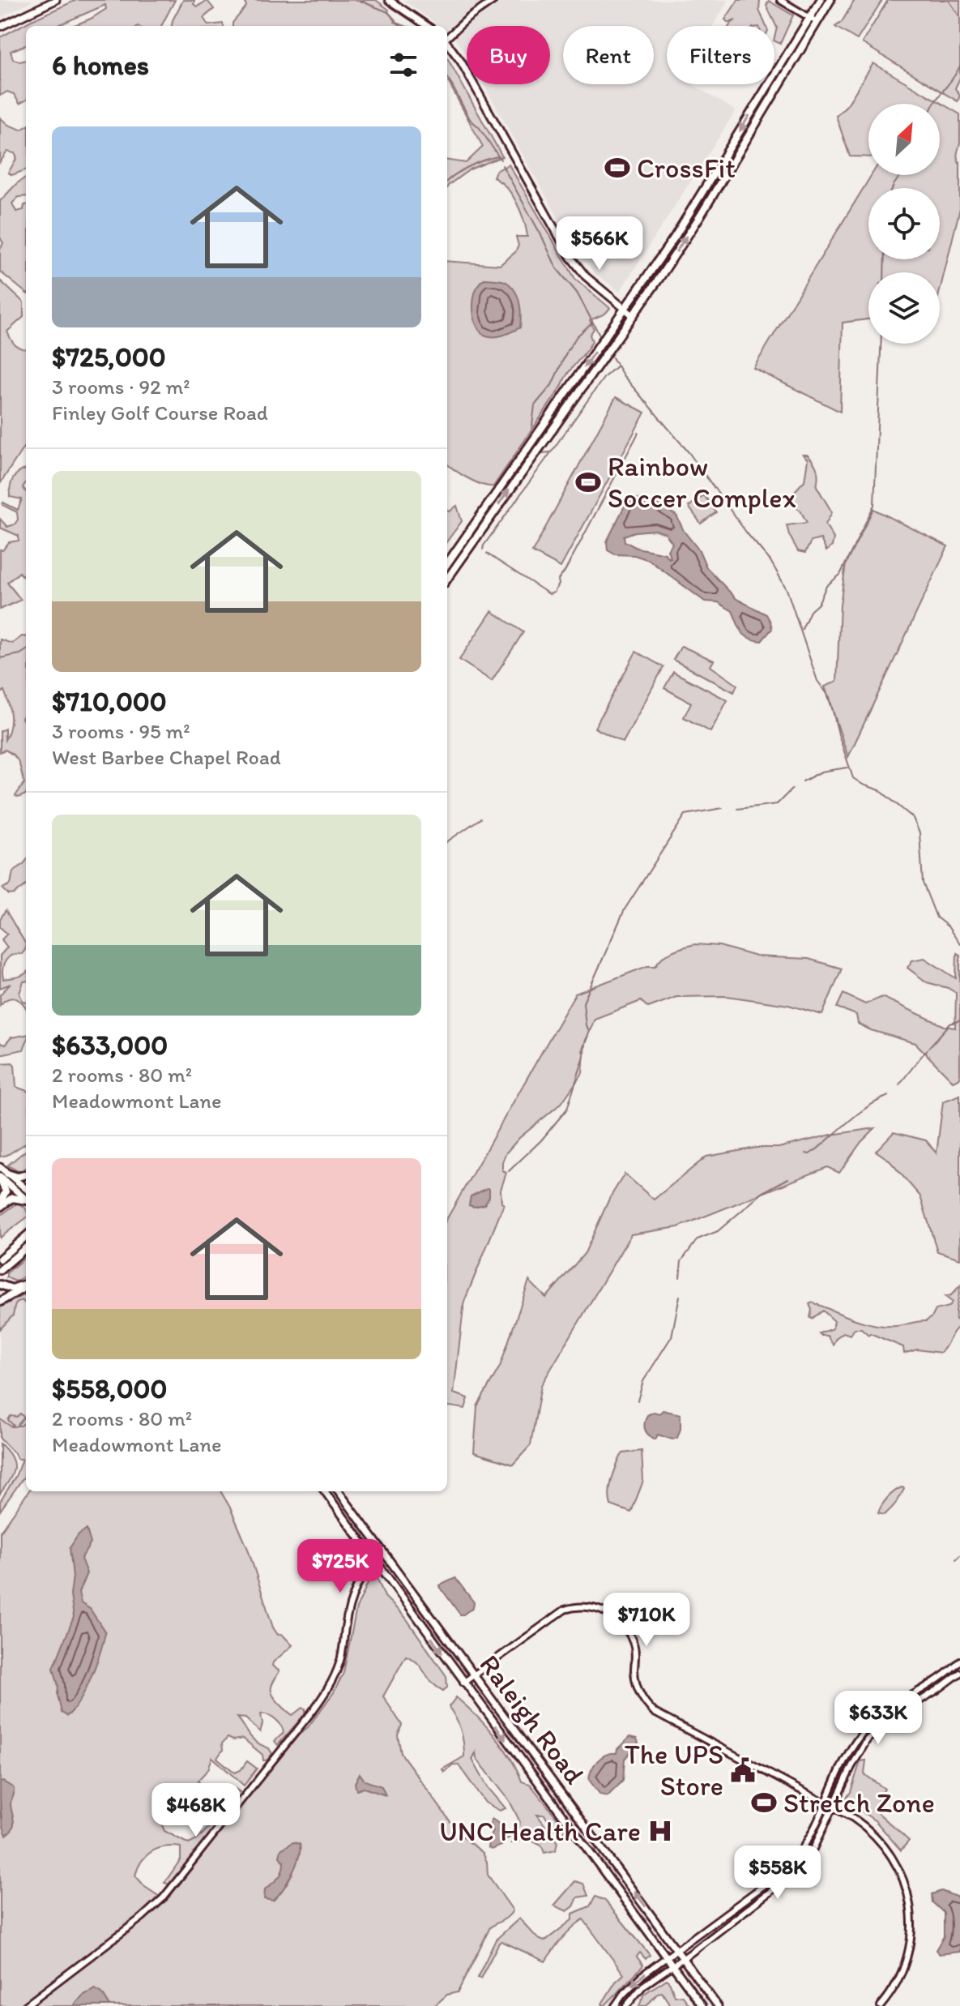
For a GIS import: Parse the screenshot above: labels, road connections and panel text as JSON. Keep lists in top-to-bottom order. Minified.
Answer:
{"streets":{"main road":["Raleigh Road"]},"places":{"sports":["CrossFit","Rainbow Soccer Complex","Stretch Zone"],"public building":["The UPS Store"],"hospital":["UNC Health Care"]},"north":"top right","page":{"chip":["Buy","Rent","Filters"],"heading":"6 homes","list":[{"name":"$725,000","note":"3 rooms · 92 m² · Finley Golf Course Road"},{"name":"$710,000","note":"3 rooms · 95 m² · West Barbee Chapel Road"},{"name":"$633,000","note":"2 rooms · 80 m² · Meadowmont Lane"},{"name":"$558,000","note":"2 rooms · 80 m² · Meadowmont Lane"}],"price":["$566K","$725K","$710K","$633K","$468K","$558K"]}}
